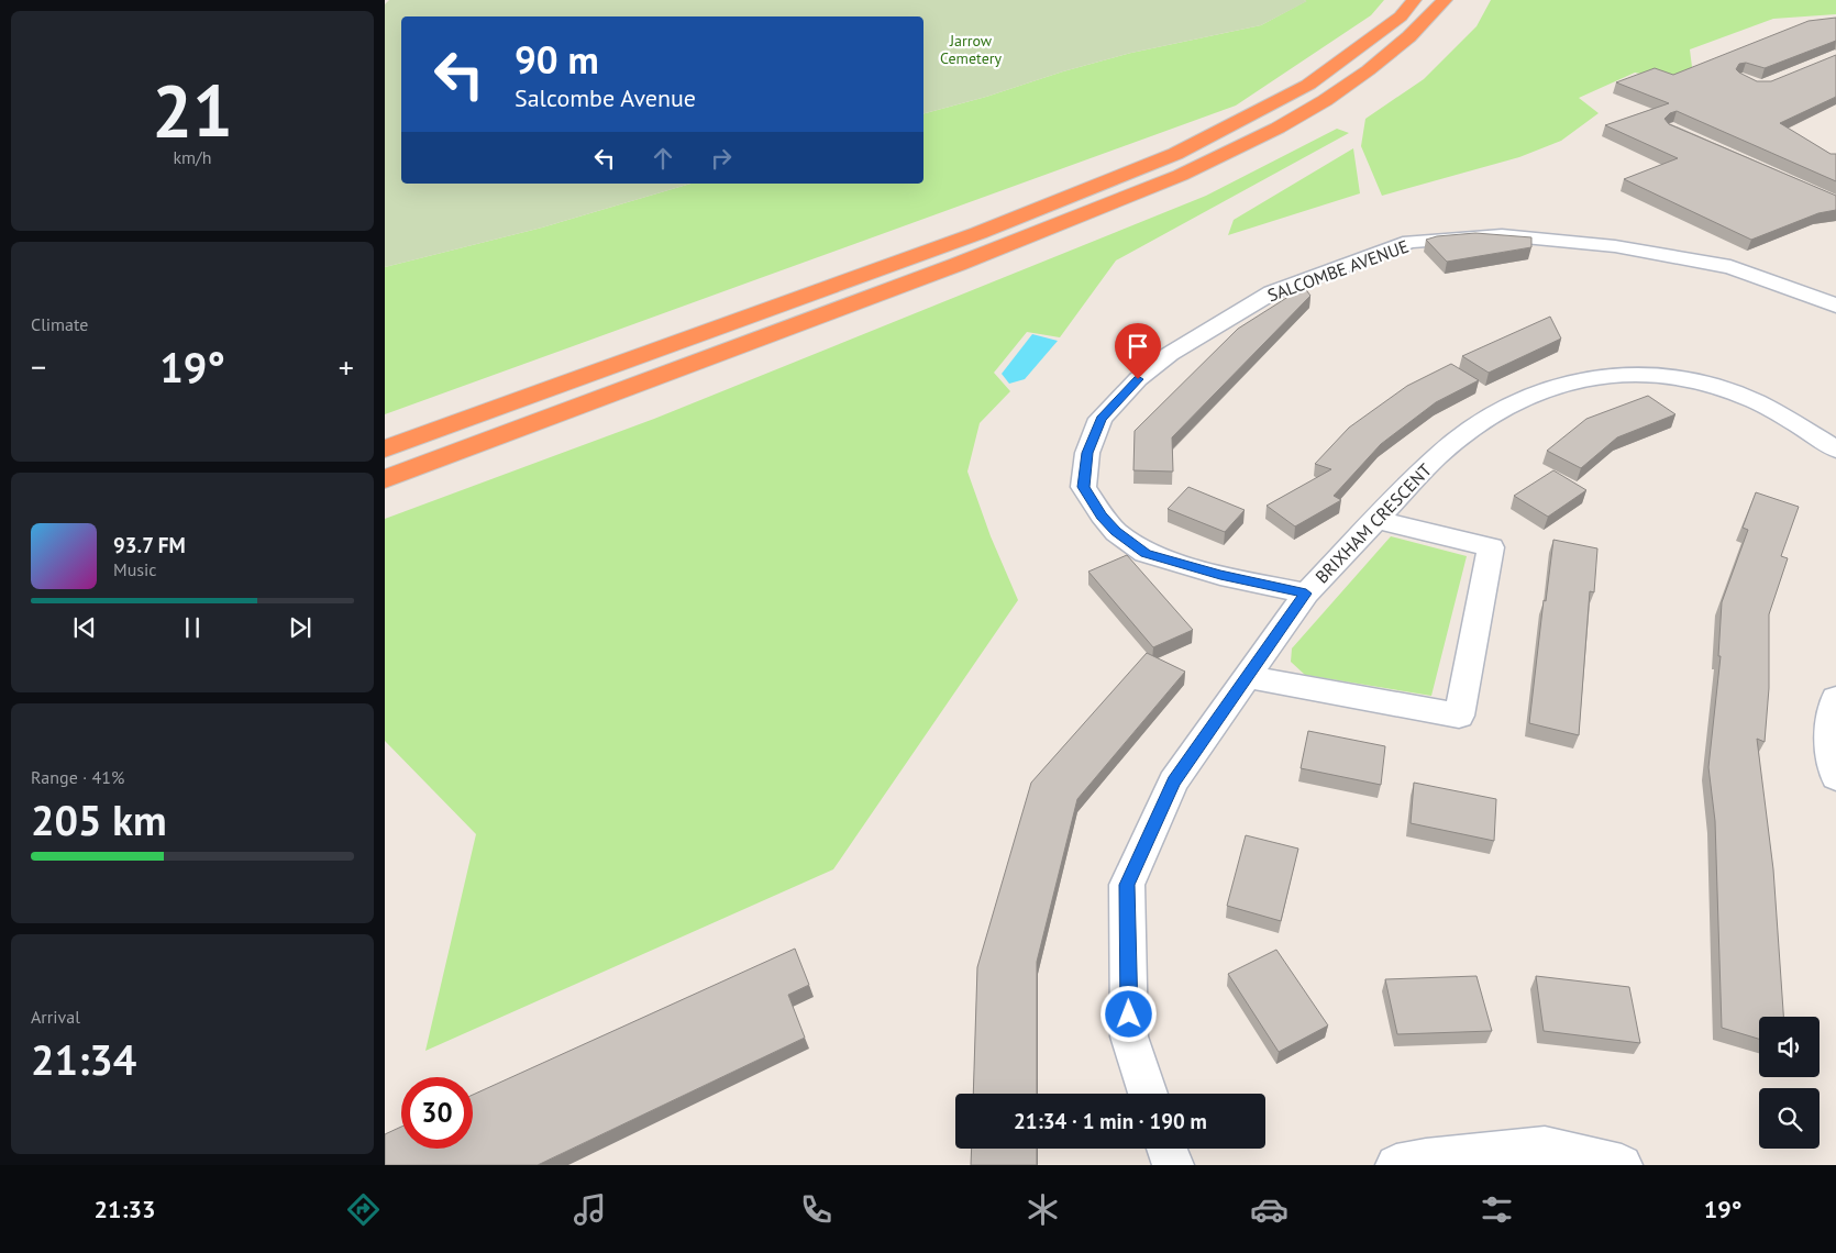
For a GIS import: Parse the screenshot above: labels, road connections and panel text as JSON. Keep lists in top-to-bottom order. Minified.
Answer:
{"streets":{"street":["SALCOMBE AVENUE","BRIXHAM CRESCENT"]},"crossings":[["SALCOMBE AVENUE","BRIXHAM CRESCENT"]],"parks":["Jarrow Cemetery"],"page":{"tile":[["21","km/h"],"Climate",["Range · 41%","205 km"],["Arrival","21:34"]],"turn":["90 m","Salcombe Avenue"],"heat":["−","19°","+"],"song":["93.7 FM","Music"],"limit":"30","trip":"21:34 · 1 min · 190 m","tabs":["21:33","19°"]}}
